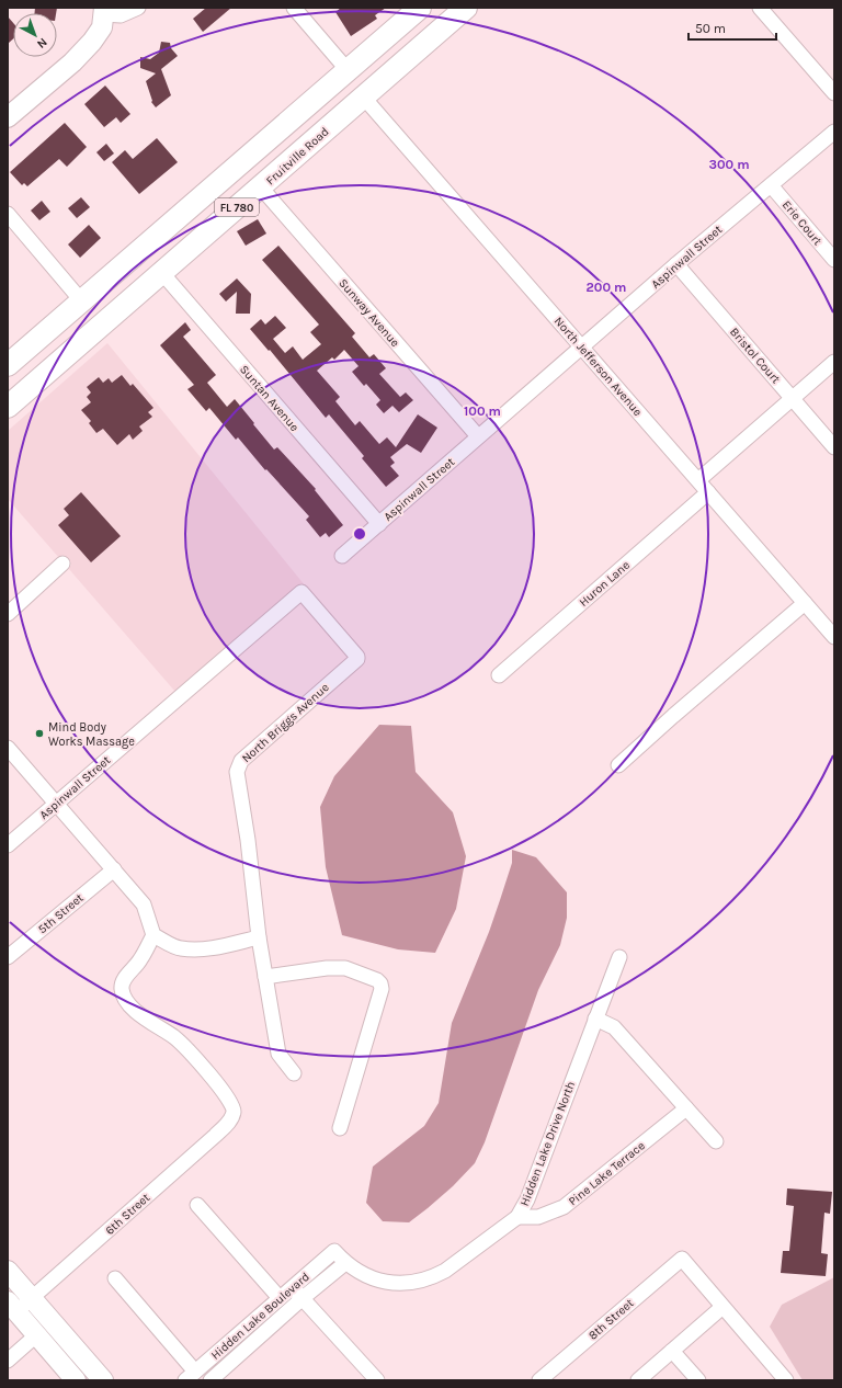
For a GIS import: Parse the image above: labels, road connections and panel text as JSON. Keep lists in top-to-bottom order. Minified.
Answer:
{"streets":{"main road":["Fruitville Road","FL 780"],"street":["Erie Court","Aspinwall Street","Sunway Avenue","Bristol Court","North Jefferson Avenue","Suntan Avenue","Huron Lane","North Briggs Avenue","5th Street","Hidden Lake Drive North","Pine Lake Terrace","6th Street","Hidden Lake Boulevard","8th Street"]},"crossings":[["Fruitville Road","Sunway Avenue"],["Fruitville Road","North Jefferson Avenue"],["Fruitville Road","Suntan Avenue"],["Erie Court","Aspinwall Street"],["Aspinwall Street","Sunway Avenue"],["Aspinwall Street","Bristol Court"],["Aspinwall Street","North Jefferson Avenue"],["Aspinwall Street","Suntan Avenue"],["Aspinwall Street","North Briggs Avenue"],["North Jefferson Avenue","Huron Lane"],["Hidden Lake Drive North","Pine Lake Terrace"],["Hidden Lake Drive North","Hidden Lake Boulevard"]],"places":["Mind Body Works Massage"],"scale_bar":"50 m","north":"bottom right","rings":["300 m","200 m","100 m"]}
